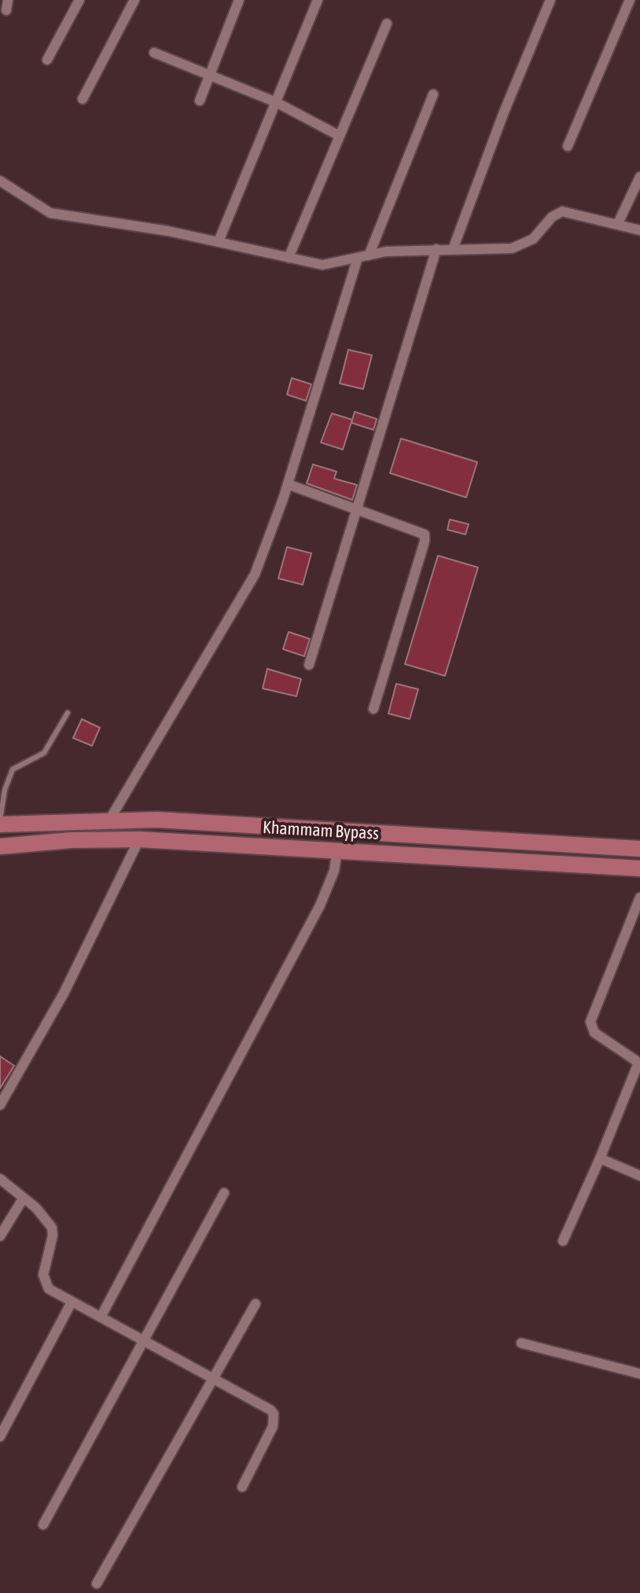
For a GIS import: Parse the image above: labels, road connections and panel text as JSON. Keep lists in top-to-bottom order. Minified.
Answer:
{"streets":{"highway":["Khammam Bypass"]}}
